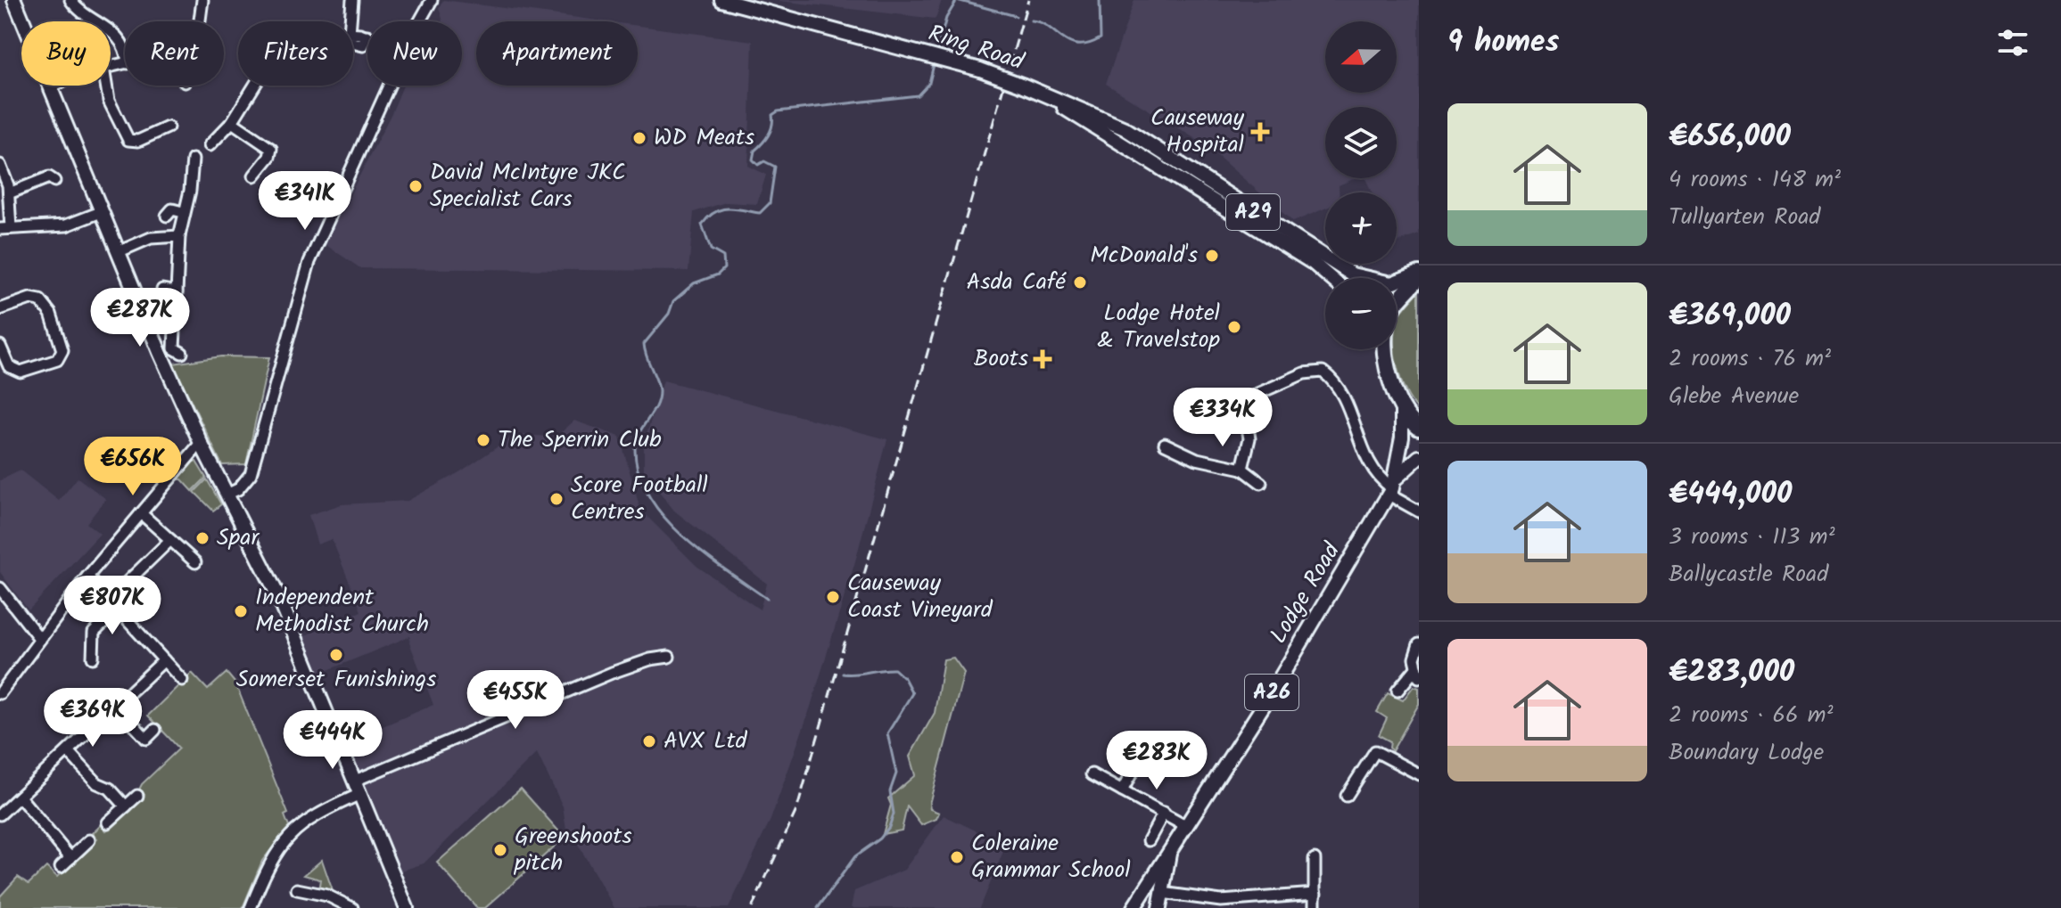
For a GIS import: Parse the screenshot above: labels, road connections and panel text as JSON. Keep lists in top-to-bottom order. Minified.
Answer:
{"streets":{"main road":["Ring Road","A29","Lodge Road","A26"]},"crossings":[["Lodge Road","A26"]],"places":{"health":["Causeway Hospital","Boots"],"other":["WD Meats","David McIntyre JKC Specialist Cars","McDonald's","Asda Café","Lodge Hotel & Travelstop","The Sperrin Club","Score Football Centres","Spar","Causeway Coast Vineyard","Independent Methodist Church","Somerset Funishings","AVX Ltd","Greenshoots pitch","Coleraine Grammar School"]},"north":"left","page":{"heading":"9 homes","map_buttons":["+","−"],"chip":["Buy","Rent","Filters","New","Apartment"],"list":[{"name":"€656,000","note":"4 rooms · 148 m² · Tullyarten Road"},{"name":"€369,000","note":"2 rooms · 76 m² · Glebe Avenue"},{"name":"€444,000","note":"3 rooms · 113 m² · Ballycastle Road"},{"name":"€283,000","note":"2 rooms · 66 m² · Boundary Lodge"}],"price":["€341K","€287K","€334K","€656K","€807K","€455K","€369K","€444K","€283K"]}}
